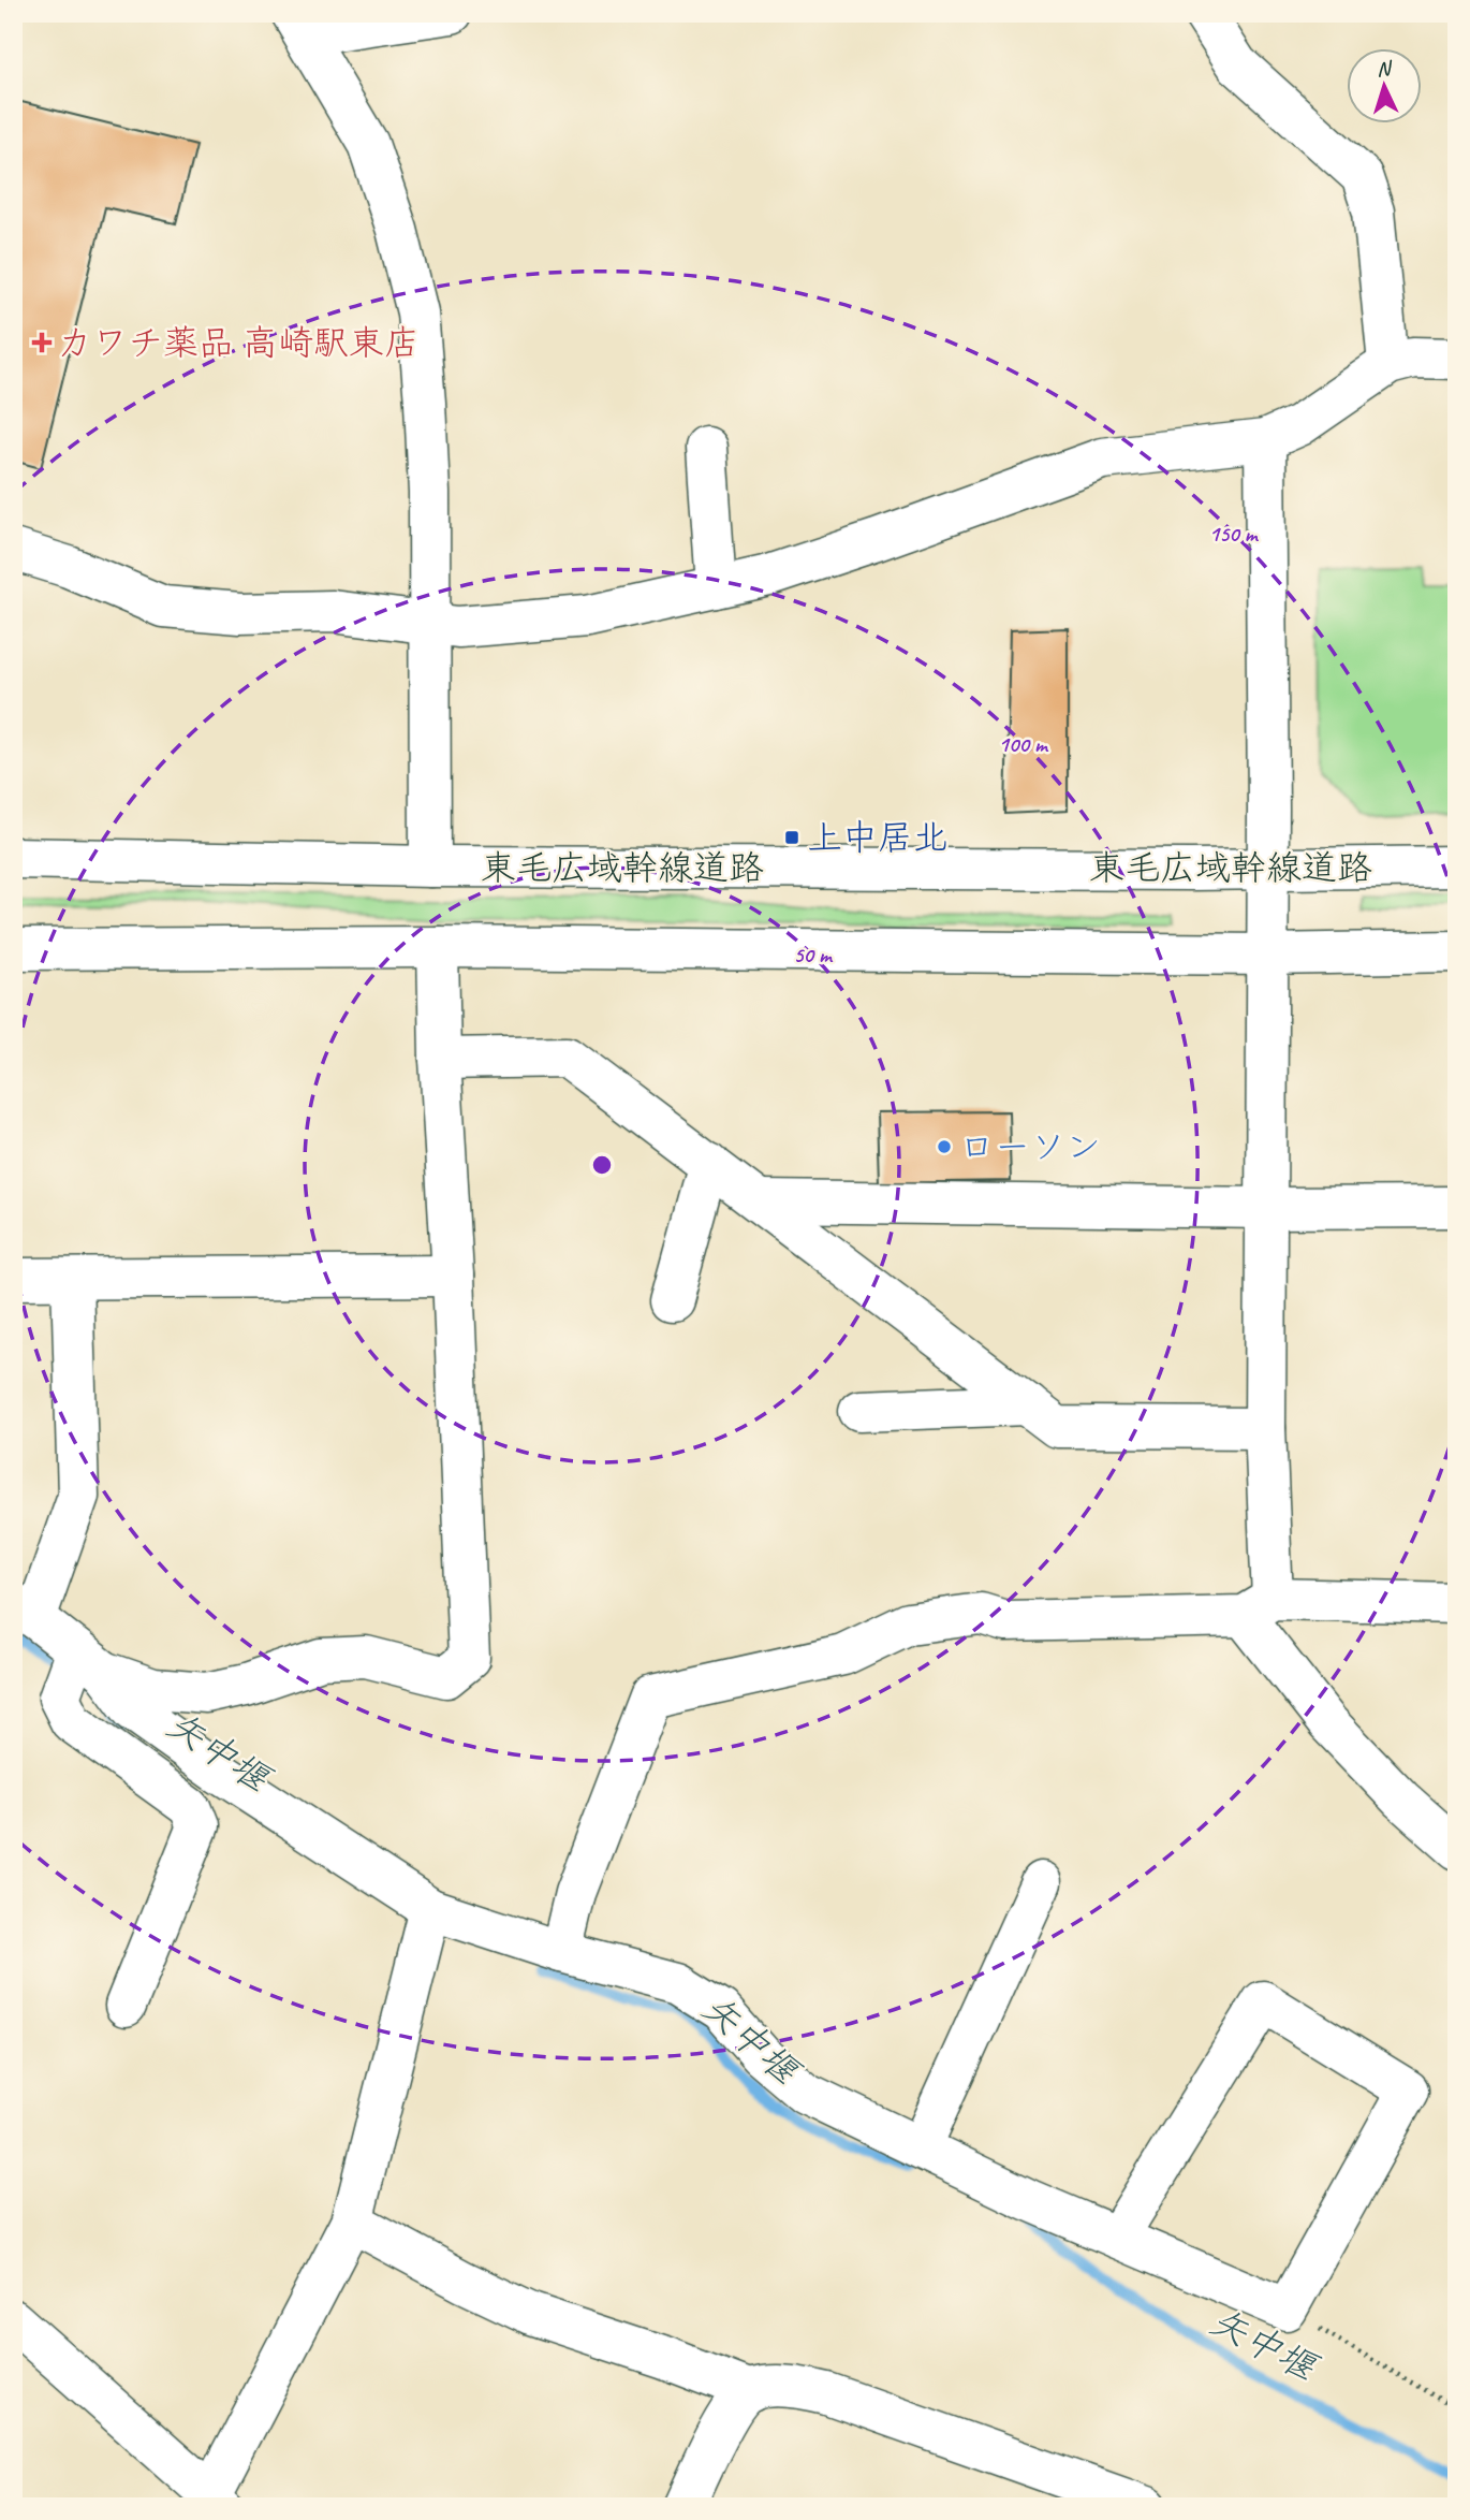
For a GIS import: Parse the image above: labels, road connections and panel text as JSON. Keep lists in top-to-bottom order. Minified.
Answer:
{"streets":{"main road":["東毛広域幹線道路"]},"water":["矢中堰"],"places":{"health":["カワチ薬品 高崎駅東店"],"transit":["上中居北"],"other":["ローソン"]},"north":"top","rings":["150 m","100 m","50 m"]}
